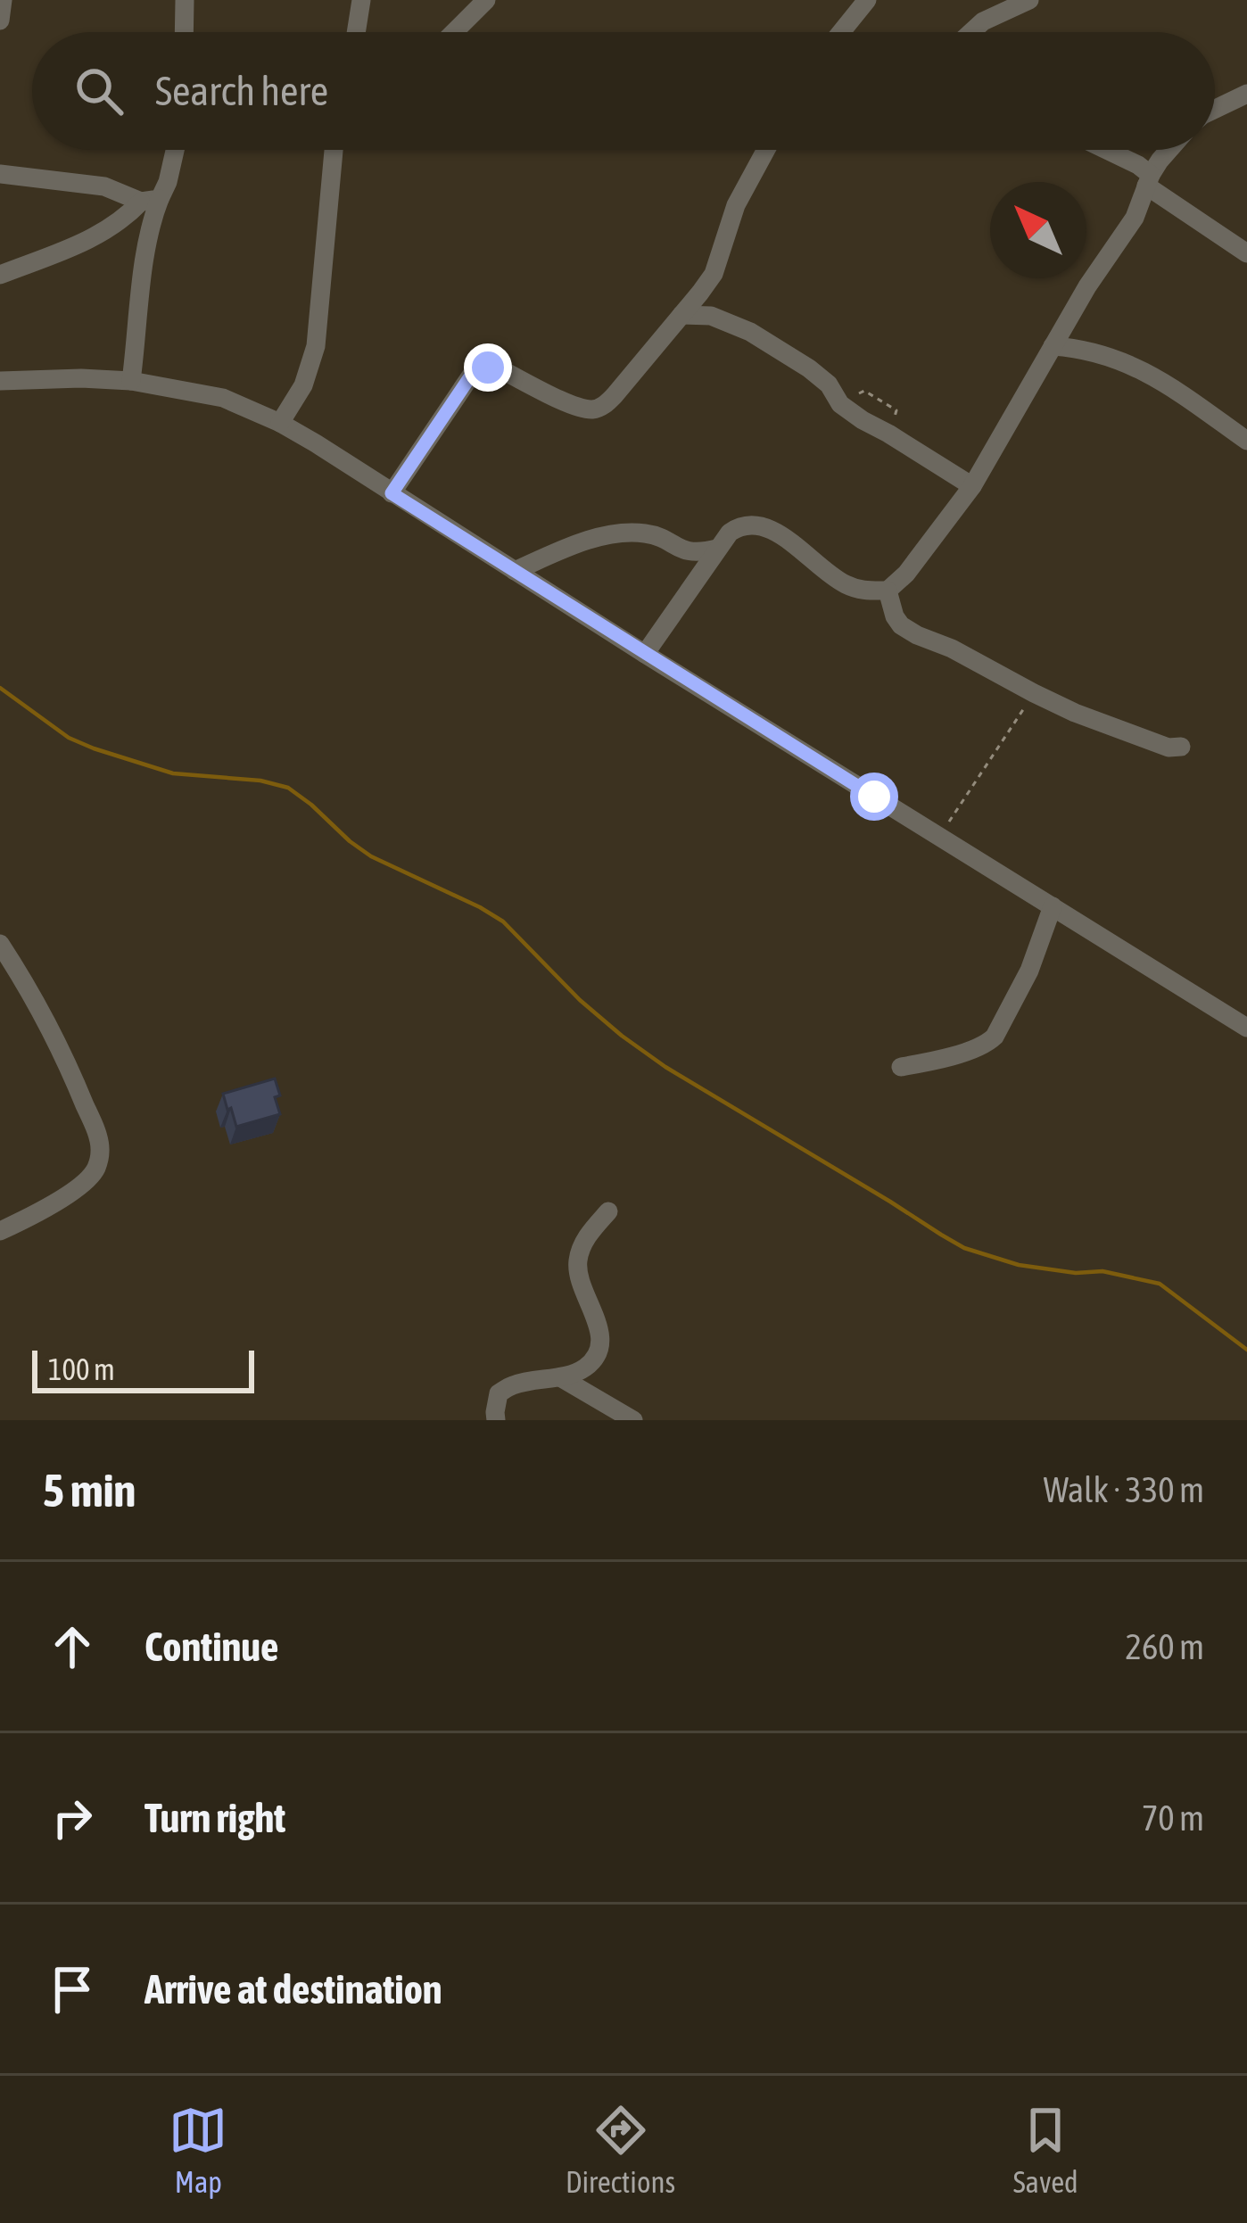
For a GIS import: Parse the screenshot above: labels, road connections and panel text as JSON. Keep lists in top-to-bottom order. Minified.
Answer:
{"scale_bar":"100 m","north":"top left","page":{"search":"Search here","scale":"100 m","heading":["5 min","Walk · 330 m"],"list":[["Continue","260 m"],["Turn right","70 m"],"Arrive at destination"],"nav":["Map","Directions","Saved"]}}
